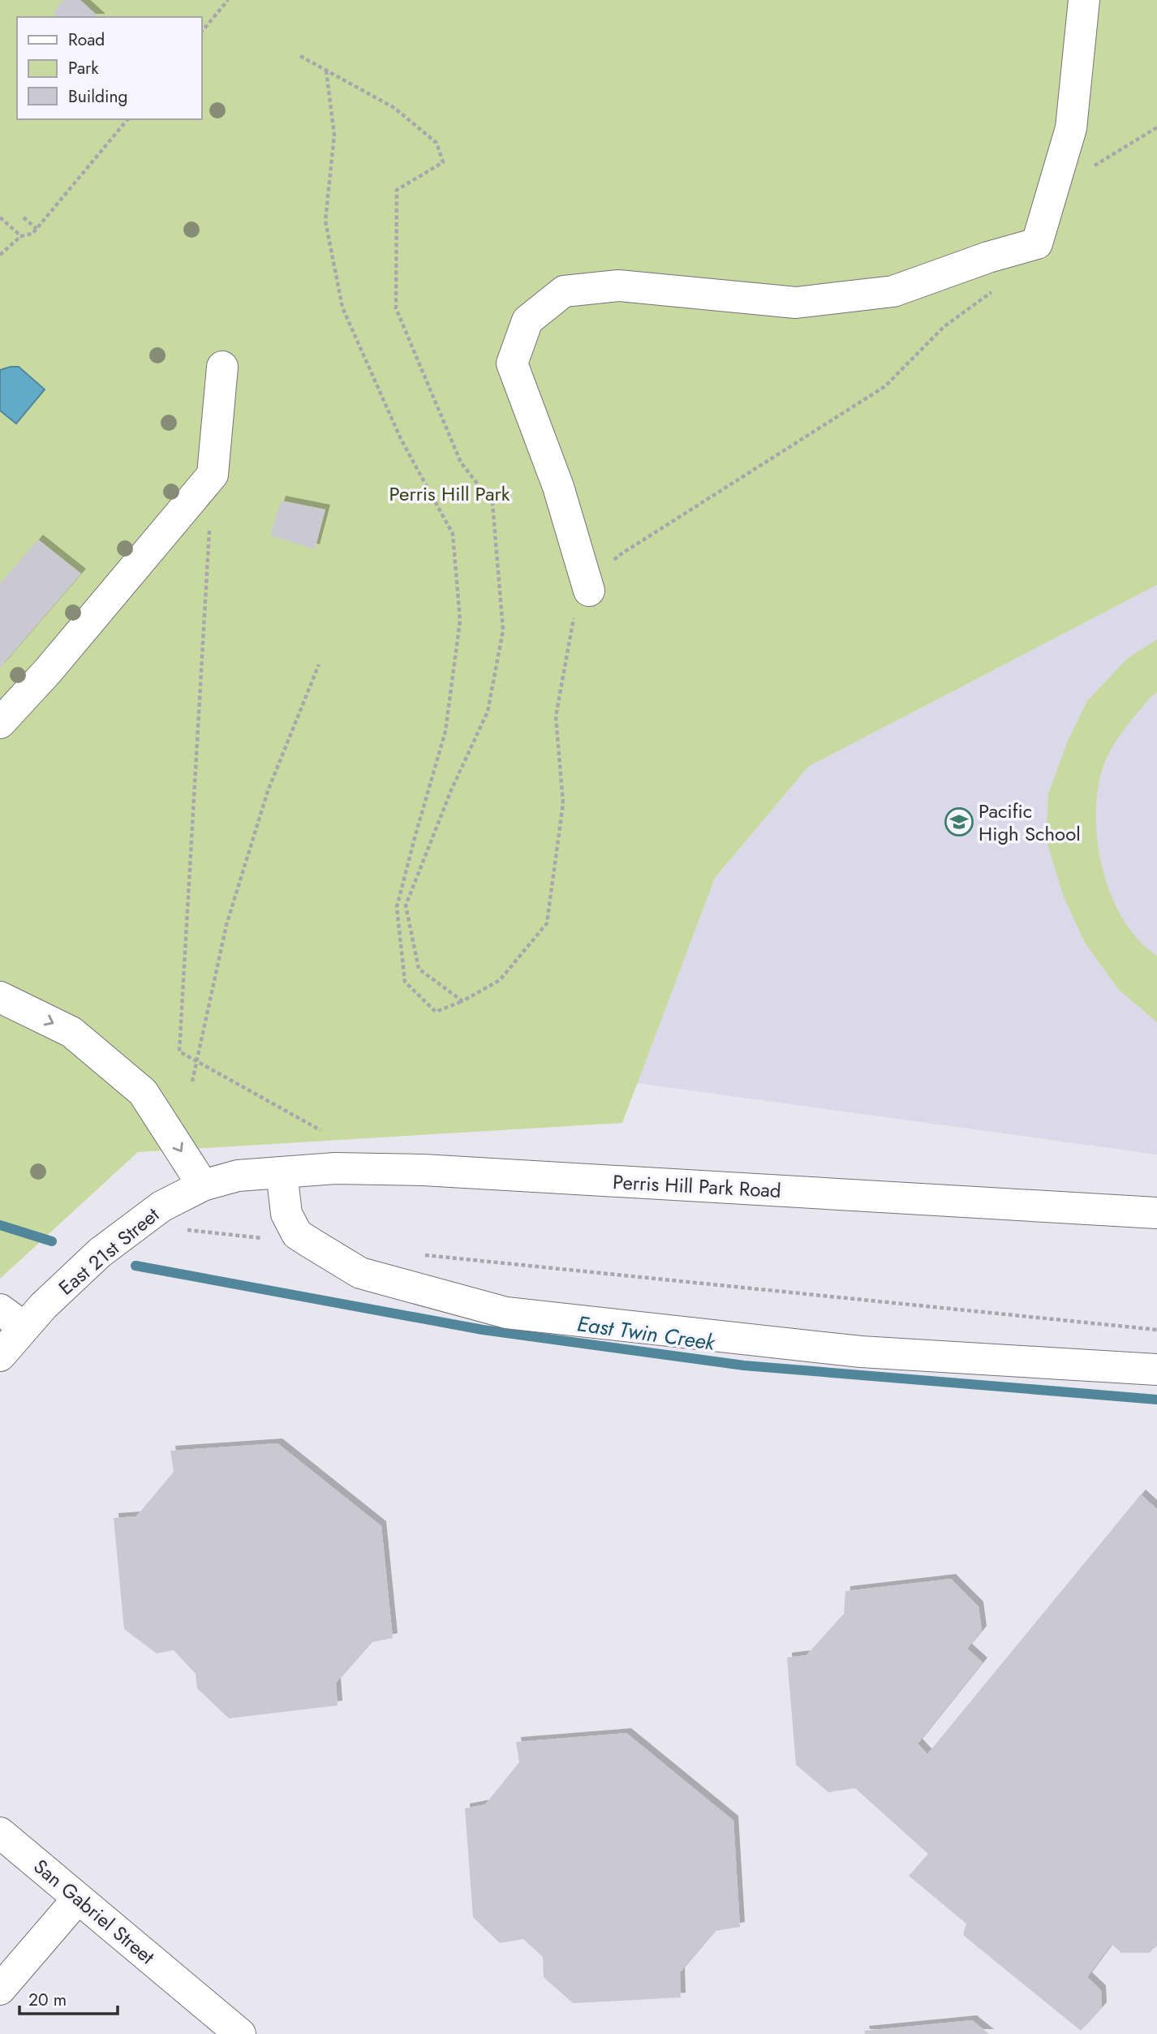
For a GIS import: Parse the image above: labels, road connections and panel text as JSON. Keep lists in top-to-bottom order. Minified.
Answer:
{"streets":{"street":["Perris Hill Park Road","East 21st Street","San Gabriel Street"]},"crossings":[["Perris Hill Park Road","East 21st Street"]],"water":["East Twin Creek"],"parks":["Perris Hill Park"],"places":{"school or university":["Pacific High School"]},"legend":["Road","Park","Building"],"scale_bar":"20 m"}
